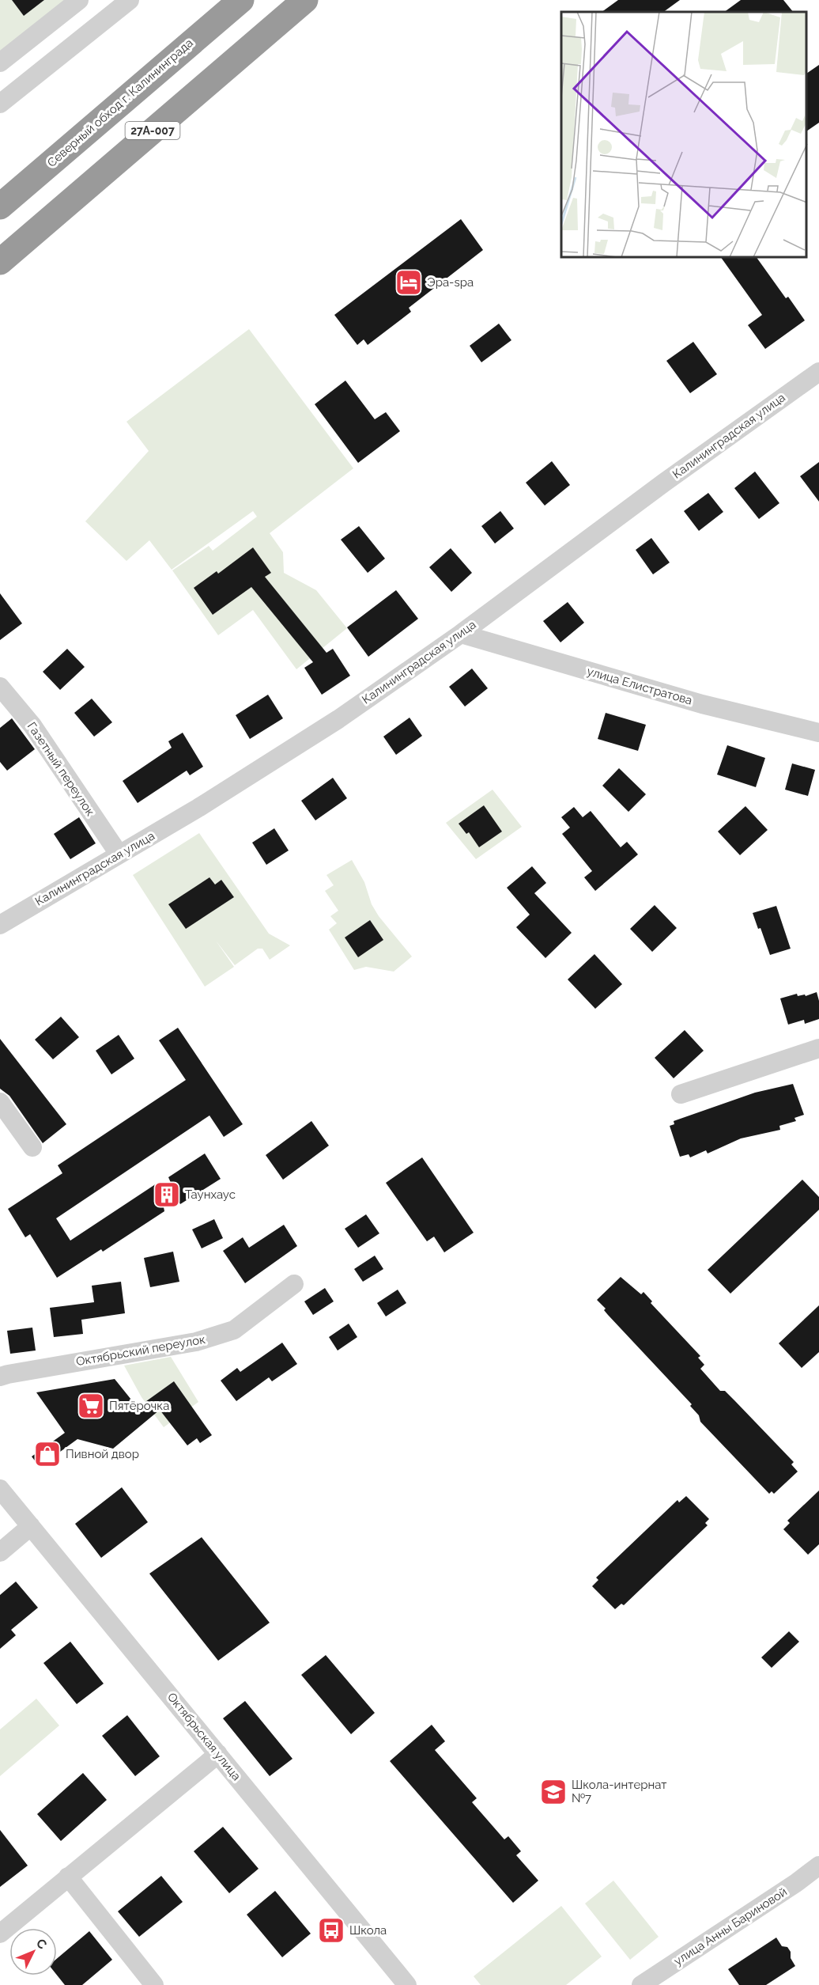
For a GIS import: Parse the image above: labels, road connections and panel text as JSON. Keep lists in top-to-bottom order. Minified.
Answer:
{"streets":{"highway":["Северный обход г. Калининграда","27А-007"],"street":["Калининградская улица","улица Елистратова","Газетный переулок","Октябрьский переулок","Октябрьская улица","улица Анны Бариновой"]},"crossings":[["Калининградская улица","улица Елистратова"],["Калининградская улица","Газетный переулок"]],"places":{"hotel":["Эра-spa"],"building":["Таунхаус"],"supermarket":["Пятёрочка"],"shop":["Пивной двор"],"school or university":["Школа-интернат №7"],"bus stop":["Школа"]},"north":"top right"}
